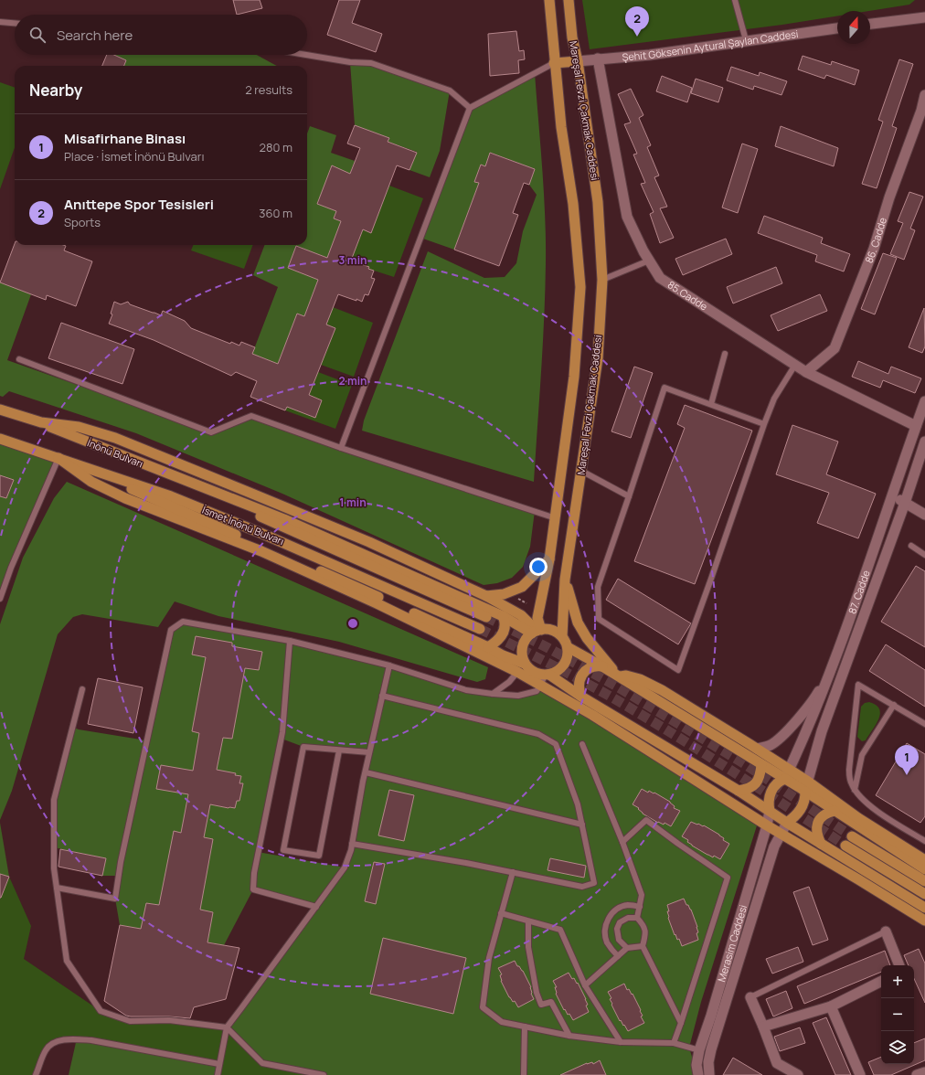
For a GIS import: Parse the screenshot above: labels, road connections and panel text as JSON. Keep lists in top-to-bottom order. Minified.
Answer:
{"streets":{"main road":["Mareşal Fevzi Çakmak Caddesi","İnönü Bulvarı","İsmet İnönü Bulvarı"],"street":["Şehit Göksenin Aytural Şaylan Caddesi","86. Cadde","85.Cadde","87. Cadde","Merasim Caddesi"]},"crossings":[["Şehit Göksenin Aytural Şaylan Caddesi","Mareşal Fevzi Çakmak Caddesi"],["Şehit Göksenin Aytural Şaylan Caddesi","85.Cadde"],["86. Cadde","85.Cadde"],["85.Cadde","87. Cadde"],["İnönü Bulvarı","İsmet İnönü Bulvarı"],["87. Cadde","Merasim Caddesi"]],"north":"top","page":{"pins":["2","1"],"search":"Search here","heading":["Nearby","2 results"],"list":[{"mark":"1","name":"Misafirhane Binası","note":"Place · İsmet İnönü Bulvarı","value":"280 m"},{"mark":"2","name":"Anıttepe Spor Tesisleri","note":"Sports","value":"360 m"}],"map_buttons":["+","−"]},"rings":["3 min","2 min","1 min"]}
